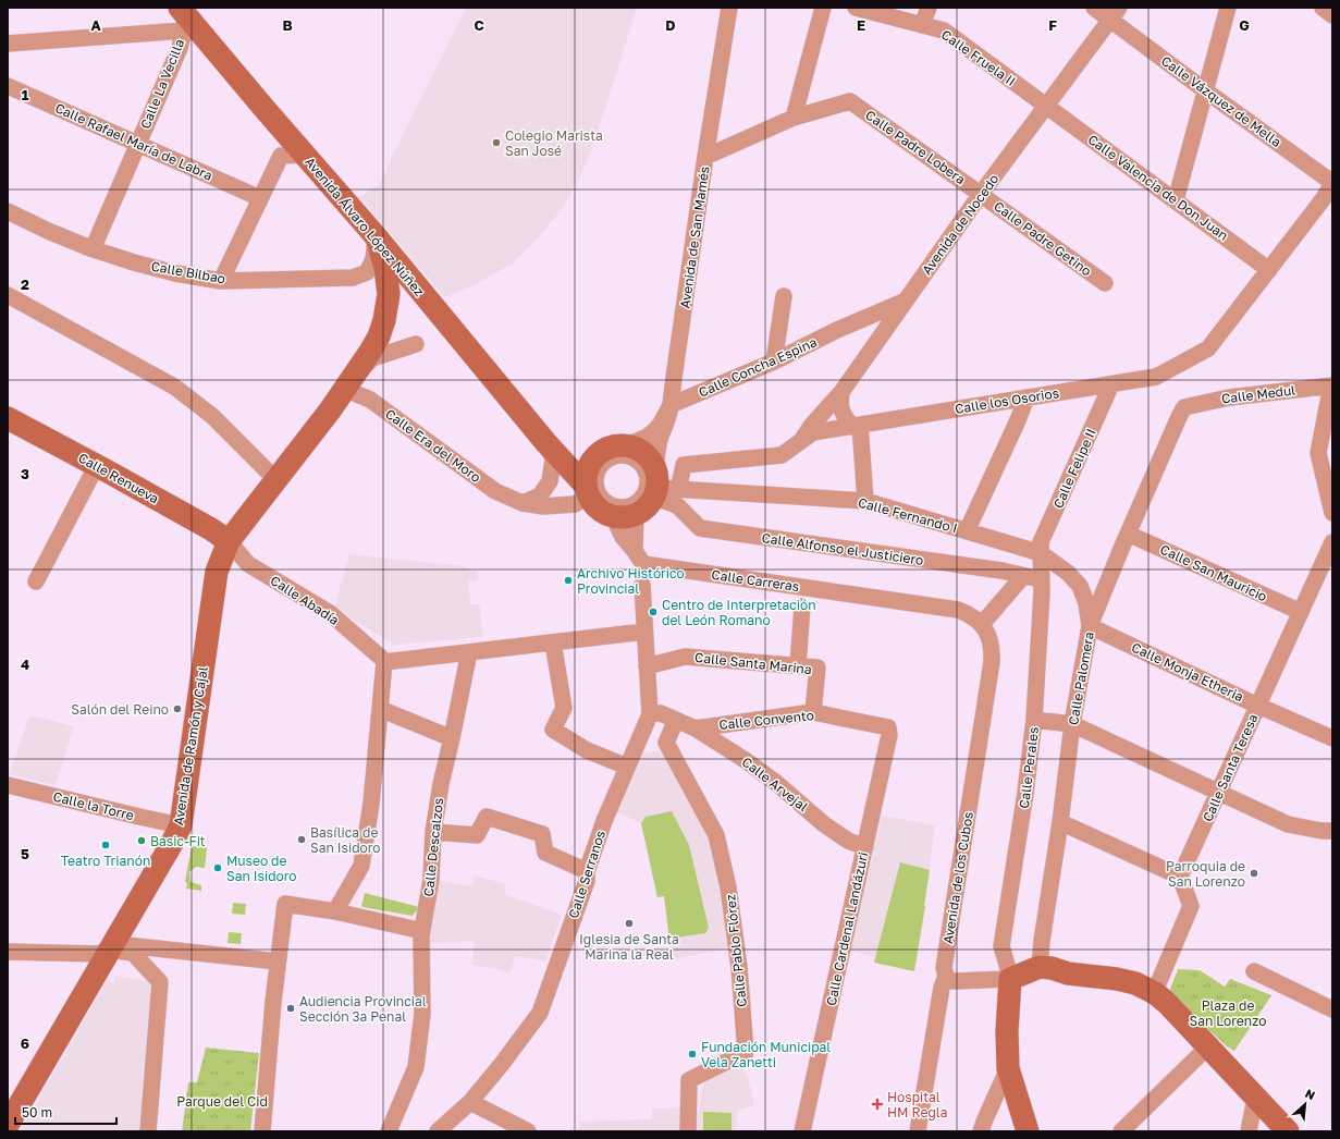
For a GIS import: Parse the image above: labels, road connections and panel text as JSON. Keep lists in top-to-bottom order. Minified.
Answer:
{"streets":{"main road":["Avenida Álvaro López Núñez","Calle Renueva","Avenida de Ramón y Cajal"],"street":["Calle Fruela II","Calle La Vecilla","Calle Vázquez de Mella","Calle Rafael María de Labra","Calle Padre Lobera","Calle Valencia de Don Juan","Avenida de Nocedo","Avenida de San Mamés","Calle Padre Getino","Calle Bilbao","Calle Concha Espina","Calle Medul","Calle los Osorios","Calle Era del Moro","Calle Felipe II","Calle Fernando I","Calle Alfonso el Justiciero","Calle San Mauricio","Calle Carreras","Calle Abadía","Calle Santa Marina","Calle Monja Etheria","Calle Palomera","Calle Convento","Calle Perales","Calle Santa Teresa","Calle Arvejal","Calle la Torre","Calle Descalzos","Calle Serranos","Avenida de los Cubos","Calle Cardenal Landázuri","Calle Pablo Flórez"]},"crossings":[["Calle Fruela II","Calle Valencia de Don Juan"],["Calle Fruela II","Avenida de Nocedo"],["Calle La Vecilla","Calle Rafael María de Labra"],["Calle La Vecilla","Avenida Álvaro López Núñez"],["Calle La Vecilla","Calle Bilbao"],["Calle Vázquez de Mella","Avenida de Nocedo"],["Calle Padre Lobera","Avenida de Nocedo"],["Calle Padre Lobera","Calle Padre Getino"],["Calle Valencia de Don Juan","Avenida de Nocedo"],["Calle Valencia de Don Juan","Calle los Osorios"],["Avenida de Nocedo","Calle Padre Getino"],["Avenida de Nocedo","Calle Concha Espina"],["Avenida de Nocedo","Calle los Osorios"],["Avenida Álvaro López Núñez","Avenida de San Mamés"],["Avenida Álvaro López Núñez","Calle Bilbao"],["Avenida Álvaro López Núñez","Calle los Osorios"],["Avenida Álvaro López Núñez","Calle Era del Moro"],["Avenida Álvaro López Núñez","Calle Fernando I"],["Avenida Álvaro López Núñez","Calle Alfonso el Justiciero"],["Avenida Álvaro López Núñez","Avenida de Ramón y Cajal"],["Avenida Álvaro López Núñez","Calle Serranos"],["Avenida de San Mamés","Calle Concha Espina"],["Avenida de San Mamés","Calle los Osorios"],["Avenida de San Mamés","Calle Era del Moro"],["Avenida de San Mamés","Calle Fernando I"],["Avenida de San Mamés","Calle Alfonso el Justiciero"],["Avenida de San Mamés","Calle Serranos"],["Calle Bilbao","Avenida de Ramón y Cajal"],["Calle Medul","Calle Palomera"],["Calle los Osorios","Calle Era del Moro"],["Calle los Osorios","Calle Felipe II"],["Calle los Osorios","Calle Fernando I"],["Calle los Osorios","Calle Alfonso el Justiciero"],["Calle los Osorios","Calle Serranos"],["Calle Era del Moro","Calle Fernando I"],["Calle Era del Moro","Calle Alfonso el Justiciero"],["Calle Era del Moro","Avenida de Ramón y Cajal"],["Calle Era del Moro","Calle Serranos"],["Calle Felipe II","Calle Fernando I"],["Calle Felipe II","Calle Perales"],["Calle Renueva","Calle Abadía"],["Calle Renueva","Avenida de Ramón y Cajal"],["Calle Fernando I","Calle Alfonso el Justiciero"],["Calle Fernando I","Calle Monja Etheria"],["Calle Fernando I","Calle Palomera"],["Calle Fernando I","Calle Perales"],["Calle Fernando I","Calle Serranos"],["Calle Alfonso el Justiciero","Calle Perales"],["Calle Alfonso el Justiciero","Calle Serranos"],["Calle San Mauricio","Calle Palomera"],["Calle San Mauricio","Calle Santa Teresa"],["Calle Carreras","Calle Serranos"],["Calle Carreras","Avenida de los Cubos"],["Calle Abadía","Avenida de Ramón y Cajal"],["Calle Santa Marina","Calle Convento"],["Calle Santa Marina","Calle Serranos"],["Calle Monja Etheria","Calle Palomera"],["Calle Monja Etheria","Calle Santa Teresa"],["Calle Convento","Calle Arvejal"],["Calle Convento","Calle Cardenal Landázuri"],["Calle Convento","Calle Pablo Flórez"],["Avenida de Ramón y Cajal","Calle la Torre"],["Calle Arvejal","Calle Cardenal Landázuri"],["Calle Arvejal","Calle Pablo Flórez"]],"parks":["Plaza de San Lorenzo","Parque del Cid"],"places":{"other":["Colegio Marista San José","Archivo Histórico Provincial","Centro de Interpretación del León Romano","Salón del Reino","Basílica de San Isidoro","Basic-Fit","Teatro Trianón","Museo de San Isidoro","Parroquia de San Lorenzo","Iglesia de Santa Marina la Real","Audiencia Provincial Sección 3ª Penal","Fundación Municipal Vela Zanetti"],"health":["Hospital HM Regla"]},"scale_bar":"50 m","north":"top right","grid":{"columns":["A","B","C","D","E","F","G"],"rows":["1","2","3","4","5","6"]}}
